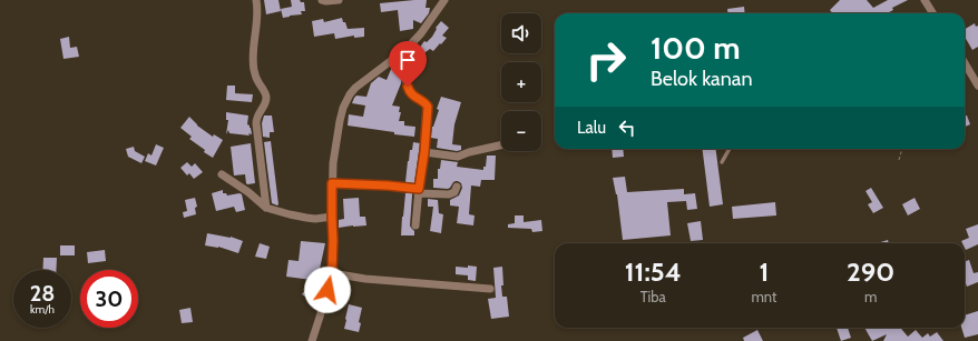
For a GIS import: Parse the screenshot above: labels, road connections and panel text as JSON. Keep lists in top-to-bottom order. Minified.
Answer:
{"page":{"map_buttons":["+","−"],"turn":["100 m","Belok kanan"],"then":"Lalu","eta":["11:54","Tiba","1","mnt","290","m"],"speed":"28 km/h","limit":"30"}}
